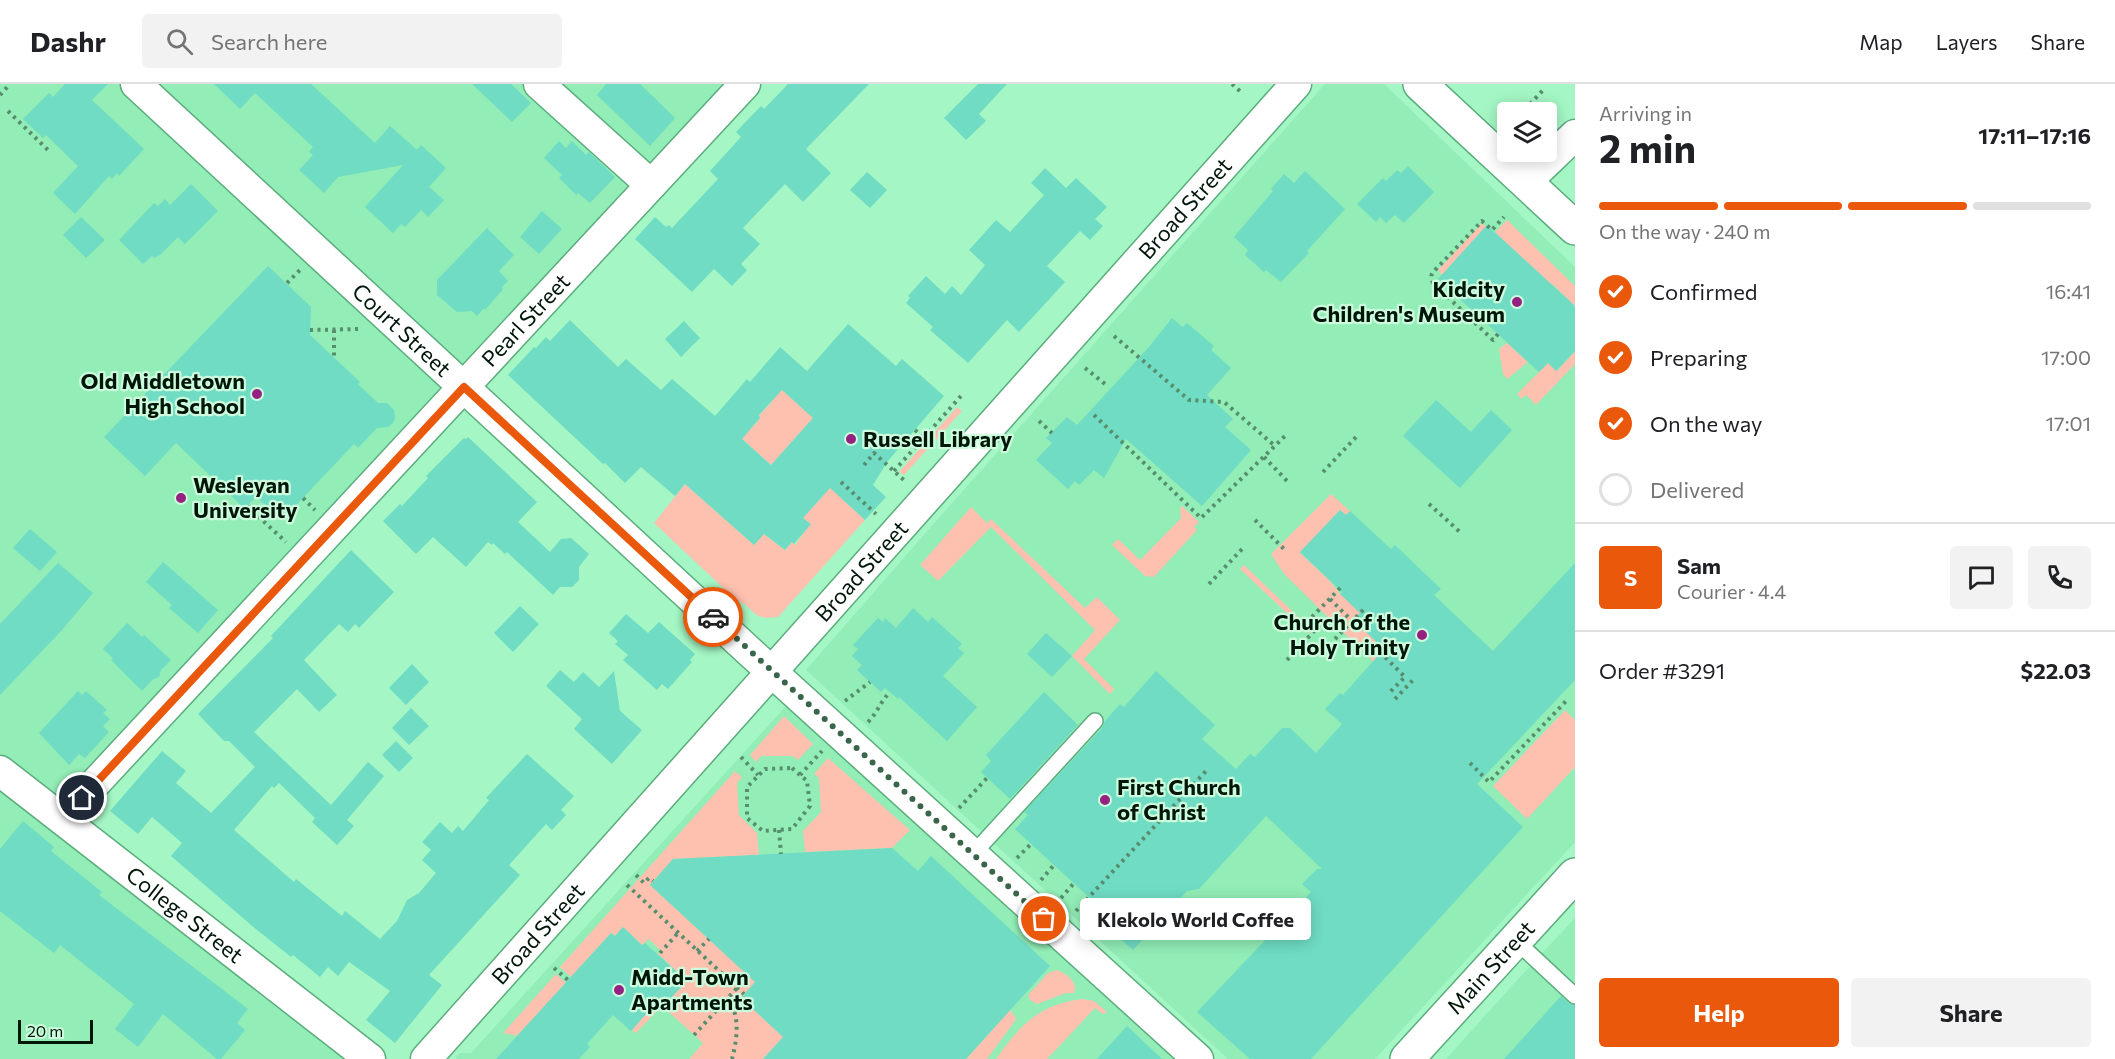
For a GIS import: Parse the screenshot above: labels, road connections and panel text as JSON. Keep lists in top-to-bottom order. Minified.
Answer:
{"streets":{"main road":["Main Street"],"street":["Broad Street","Pearl Street","Court Street","College Street"]},"crossings":[["Broad Street","Court Street"],["Pearl Street","Court Street"],["Pearl Street","College Street"]],"places":["Kidcity Children's Museum","Old Middletown High School","Russell Library","Wesleyan University","Church of the Holy Trinity","First Church of Christ","Klekolo World Coffee","Midd-Town Apartments"],"scale_bar":"20 m","page":{"header":"Dashr","search":"Search here","nav":["Map","Layers","Share"],"heading":["2 min","Arriving in","17:11–17:16"],"panel":["Sam","Courier · 4.4","Order #3291","$22.03"],"bar":"On the way · 240 m","list":[["Confirmed","16:41"],["Preparing","17:00"],["On the way","17:01"],"Delivered"],"round":"S","bubble":"Klekolo World Coffee","buttons":["Help","Share"],"scale":"20 m"}}
